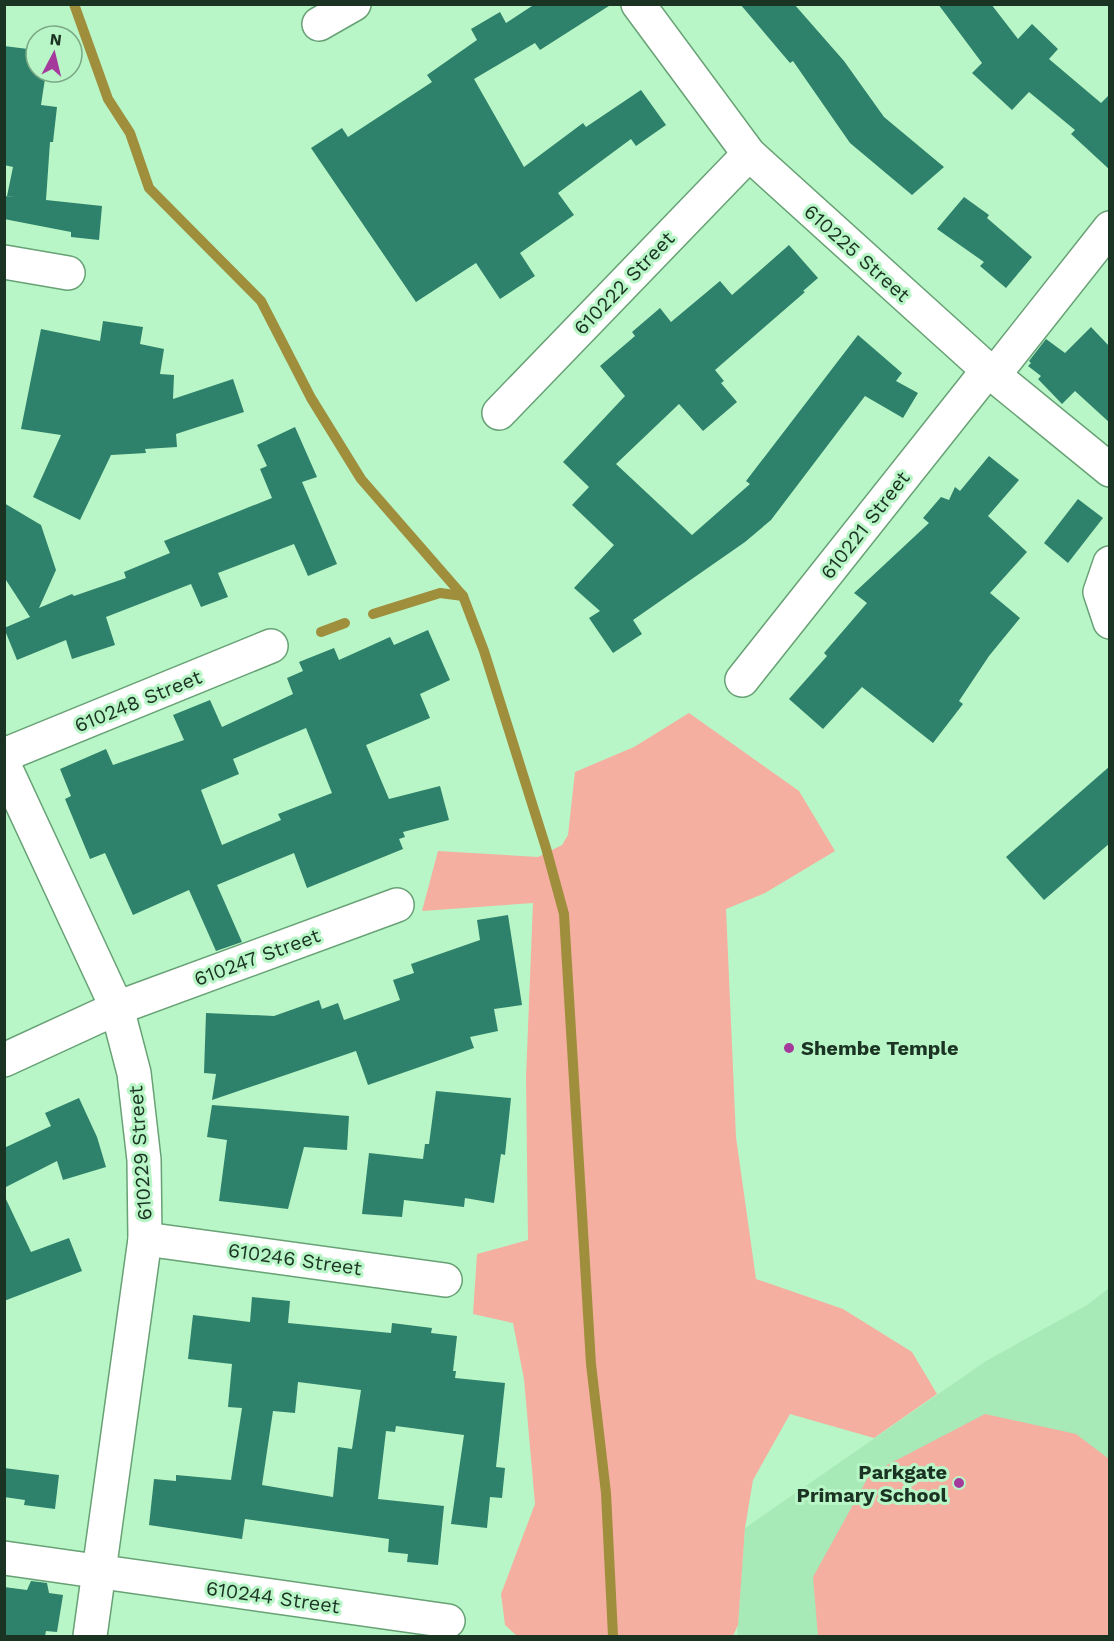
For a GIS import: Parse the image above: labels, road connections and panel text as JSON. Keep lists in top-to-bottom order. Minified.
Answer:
{"streets":{"street":["610225 Street","610222 Street","610221 Street","610248 Street","610247 Street","610229 Street","610246 Street","610244 Street"]},"crossings":[["610225 Street","610222 Street"],["610225 Street","610221 Street"],["610247 Street","610229 Street"],["610229 Street","610246 Street"],["610229 Street","610244 Street"]],"places":["Shembe Temple","Parkgate Primary School"],"north":"top"}
